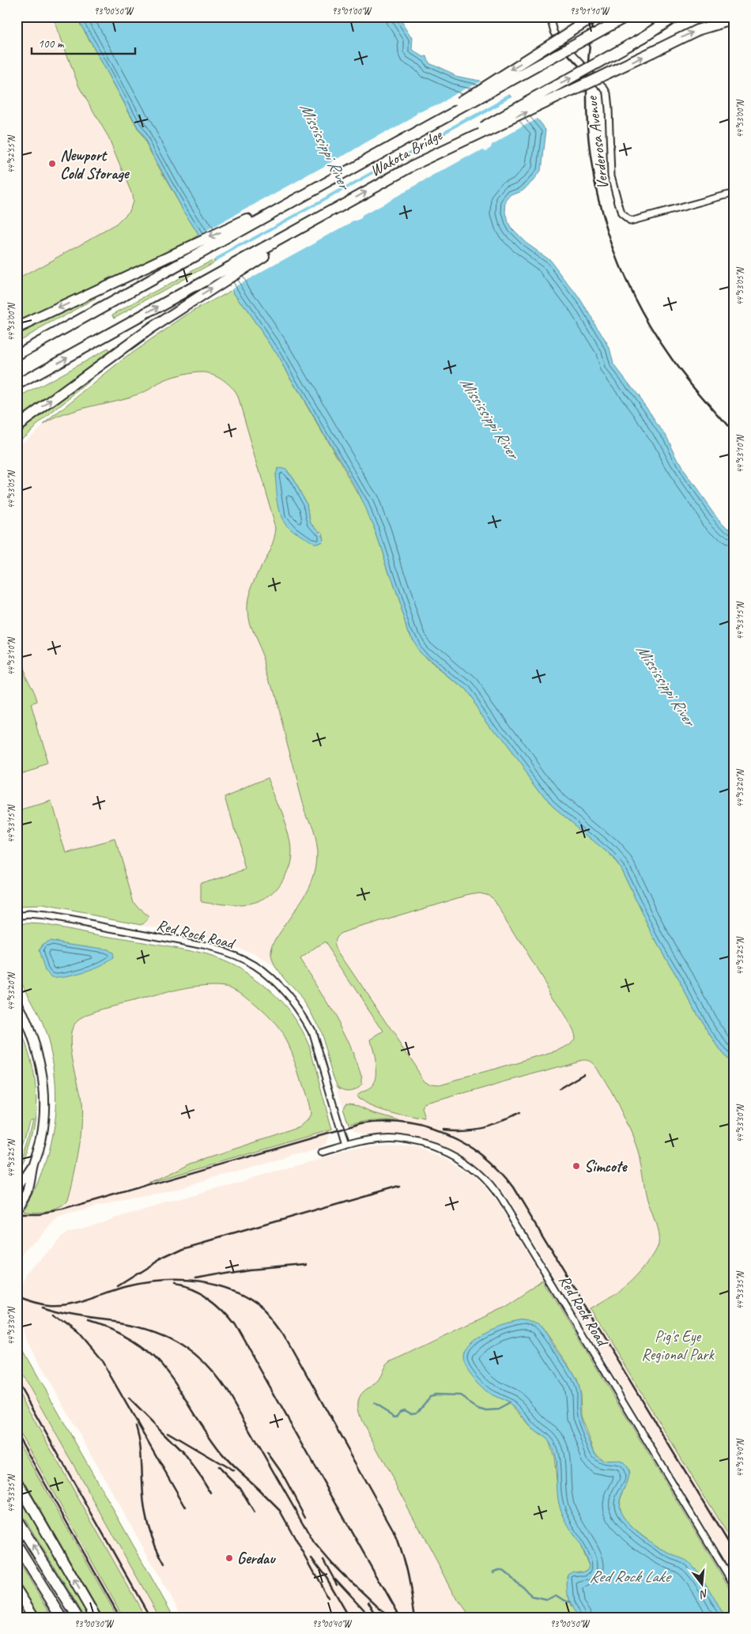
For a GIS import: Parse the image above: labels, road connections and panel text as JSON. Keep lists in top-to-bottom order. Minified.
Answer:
{"streets":{"highway":["Wakota Bridge"],"street":["Verderosa Avenue","Red Rock Road"]},"water":["Mississippi River","Red Rock Lake"],"parks":["Pig's Eye Regional Park"],"places":["Newport Cold Storage","Simcote","Gerdau"],"scale_bar":"100 m","north":"bottom","coordinates":["93°00'50\"W","93°01'00\"W","93°01'10\"W","44°53'00\"N","44°52'55\"N","44°53'05\"N","44°53'10\"N","44°53'15\"N","44°53'20\"N","44°53'25\"N","44°53'30\"N","44°53'35\"N","44°53'40\"N","93°00'30\"W","93°00'40\"W"]}
